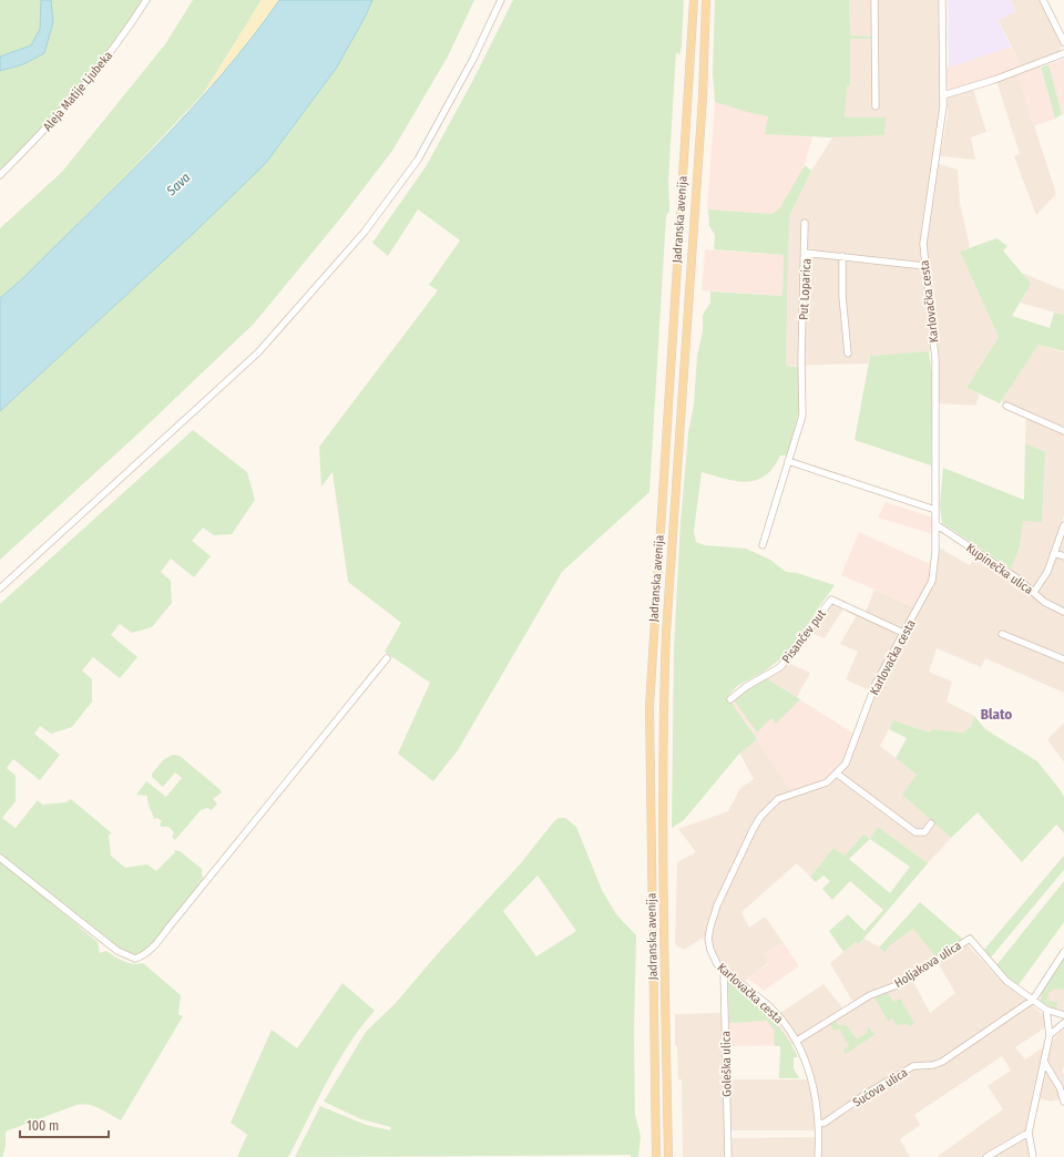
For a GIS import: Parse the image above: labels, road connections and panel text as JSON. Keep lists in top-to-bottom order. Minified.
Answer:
{"streets":{"main road":["Jadranska avenija"],"street":["Aleja Matije Ljubeka","Put Loparica","Karlovačka cesta","Kupinečka ulica","Pisančev put","Holjakova ulica","Goleška ulica","Sućova ulica"]},"crossings":[["Put Loparica","Karlovačka cesta"],["Karlovačka cesta","Kupinečka ulica"],["Karlovačka cesta","Pisančev put"],["Karlovačka cesta","Holjakova ulica"],["Karlovačka cesta","Goleška ulica"],["Karlovačka cesta","Sućova ulica"],["Holjakova ulica","Sućova ulica"]],"districts":["Blato"],"water":["Sava"],"scale_bar":"100 m"}
